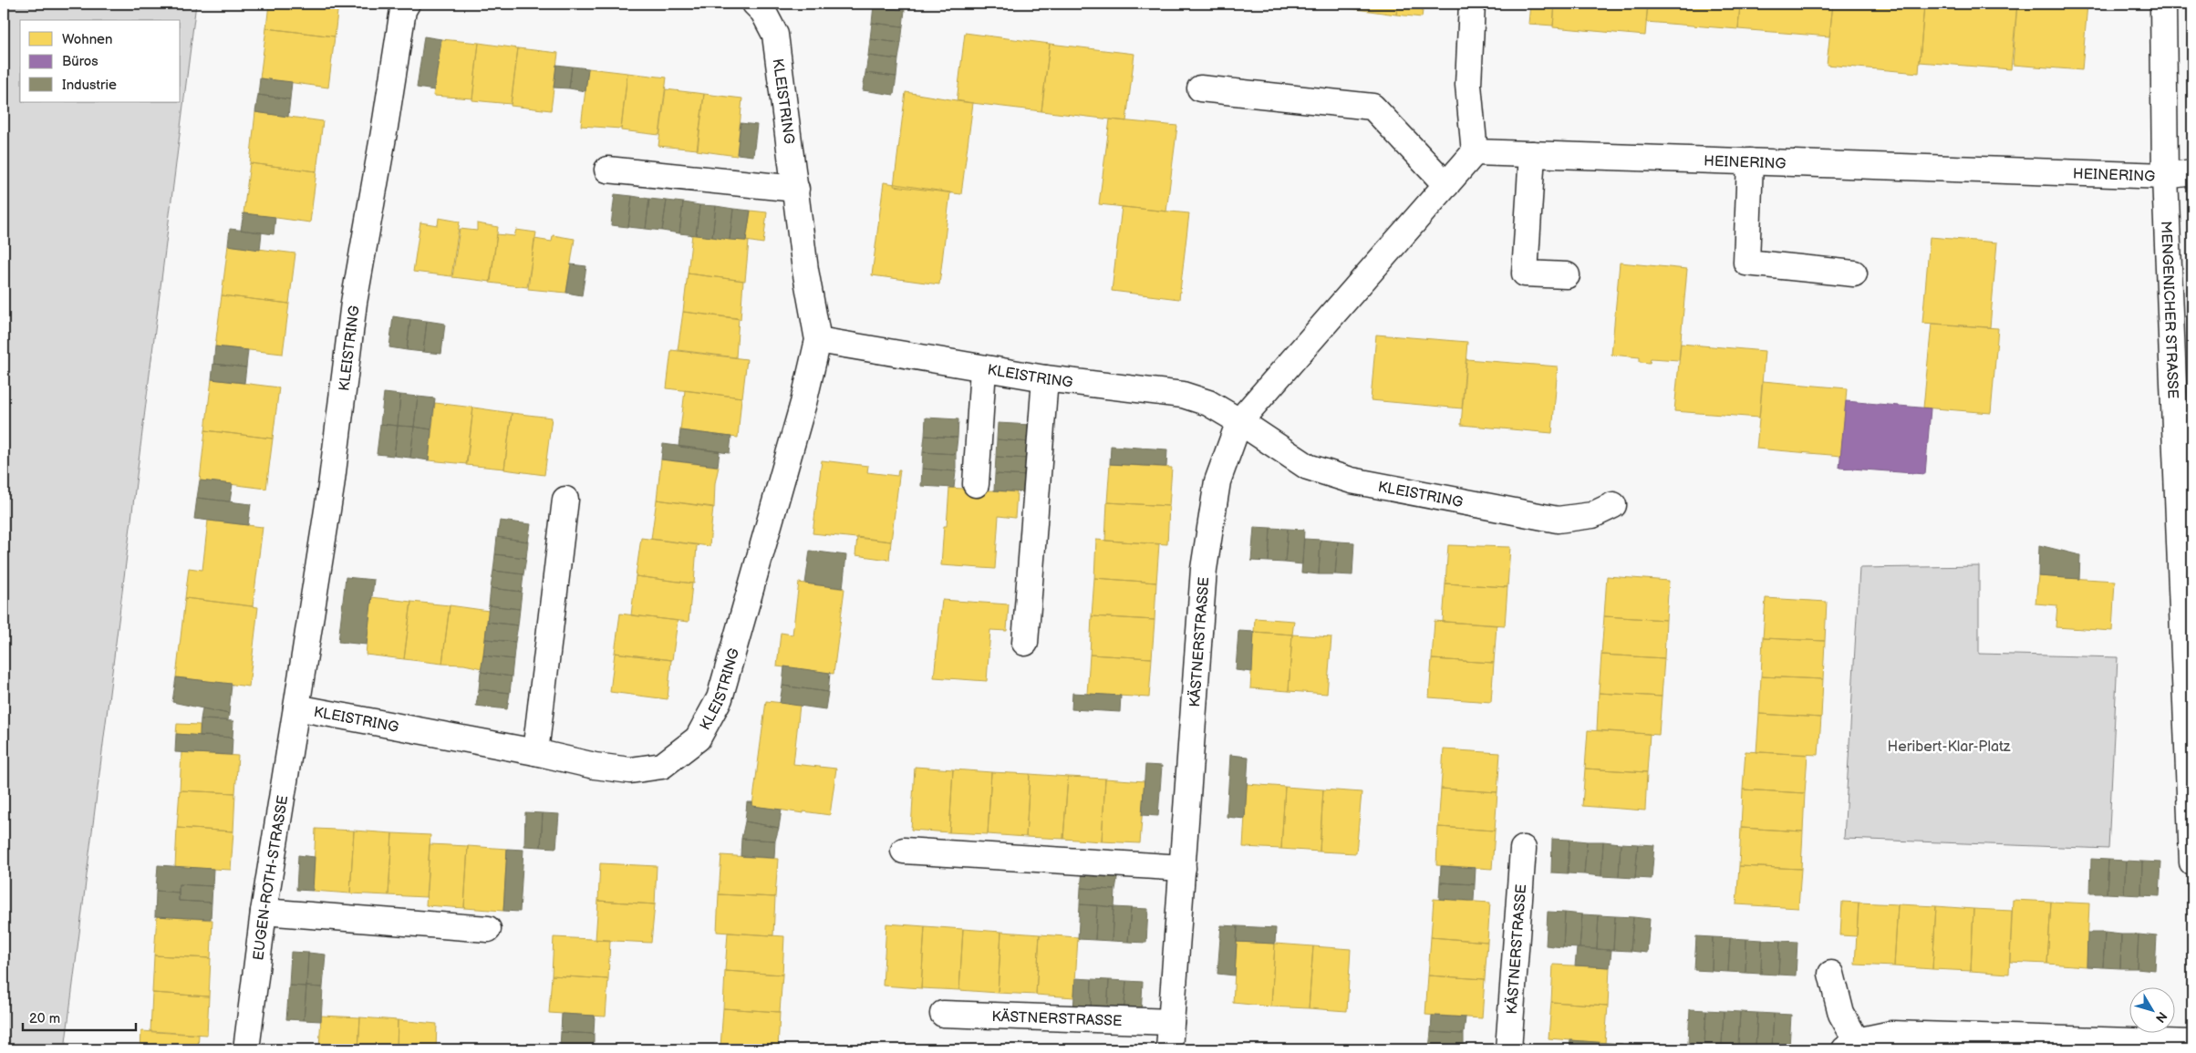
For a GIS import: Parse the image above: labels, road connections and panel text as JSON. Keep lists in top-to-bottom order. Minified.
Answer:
{"streets":{"street":["KLEISTRING","HEINERING","MENGENICHER STRASSE","KÄSTNERSTRASSE","EUGEN-ROTH-STRASSE"]},"crossings":[["KLEISTRING","KÄSTNERSTRASSE"],["KLEISTRING","EUGEN-ROTH-STRASSE"],["HEINERING","MENGENICHER STRASSE"]],"parks":["Heribert-Klar-Platz"],"legend":["Wohnen","Büros","Industrie"],"scale_bar":"20 m","north":"bottom right"}
